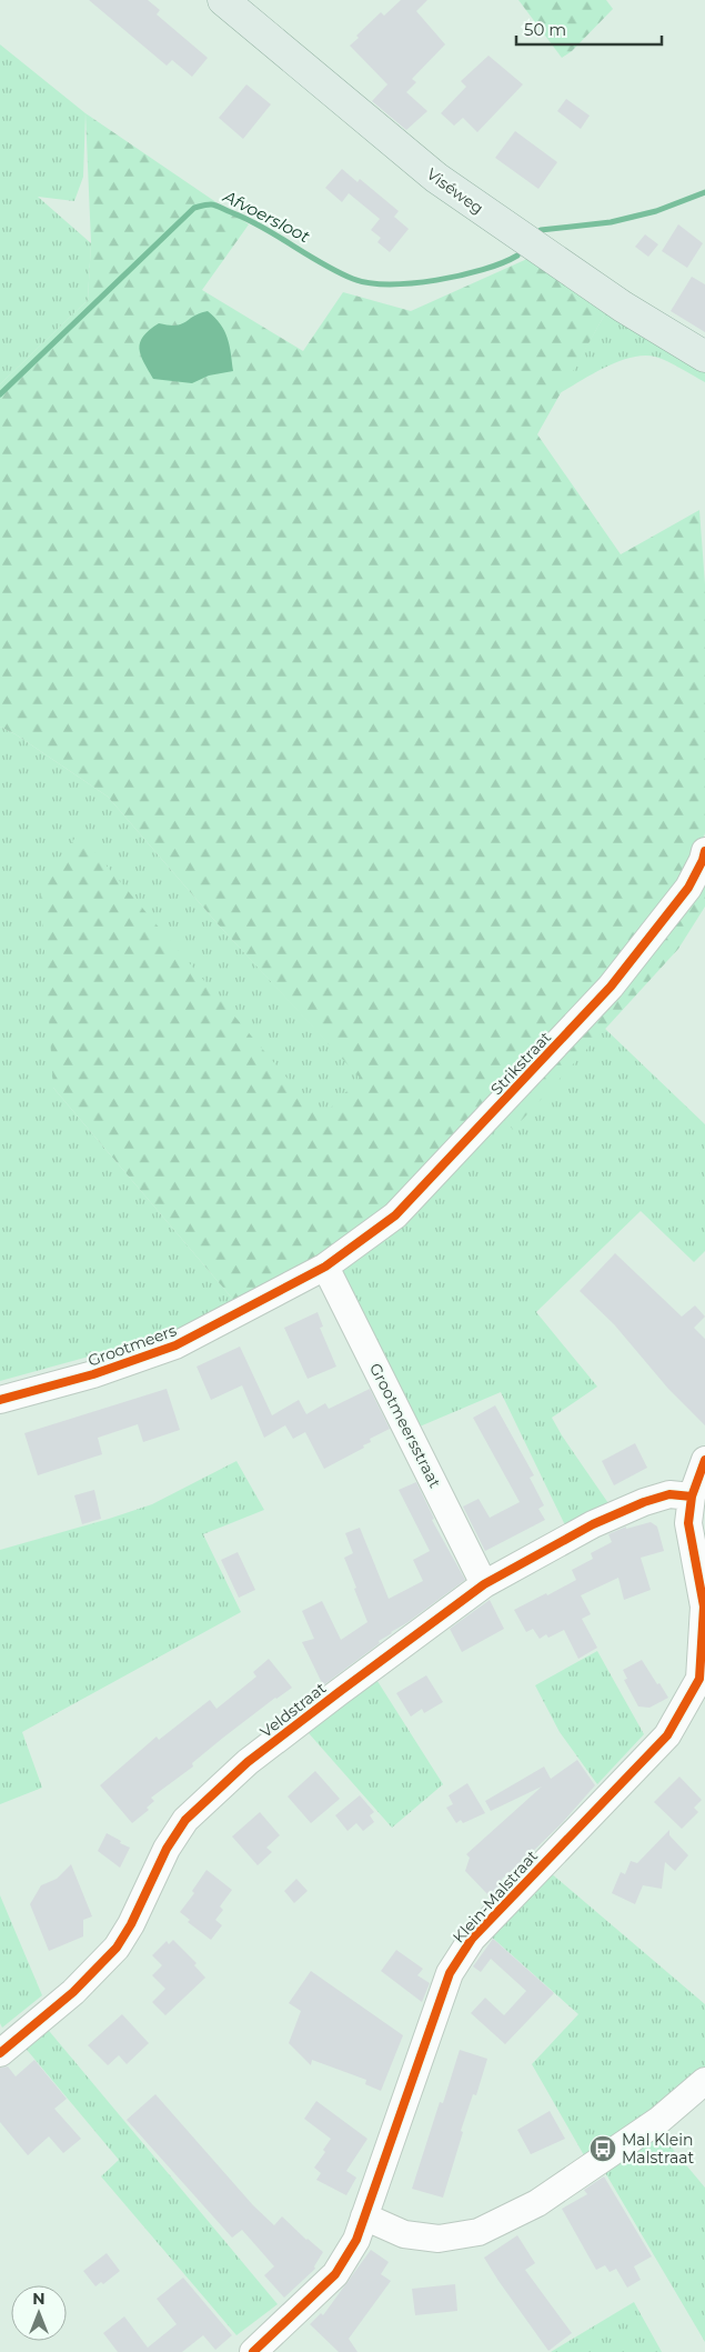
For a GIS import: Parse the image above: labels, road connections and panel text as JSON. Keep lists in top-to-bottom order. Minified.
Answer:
{"streets":{"main road":["Viséweg"],"street":["Strikstraat","Grootmeers","Grootmeersstraat","Veldstraat","Klein-Malstraat"]},"crossings":[["Strikstraat","Grootmeers"],["Strikstraat","Grootmeersstraat"],["Grootmeers","Grootmeersstraat"],["Grootmeersstraat","Veldstraat"],["Veldstraat","Klein-Malstraat"]],"water":["Afvoersloot"],"places":{"bus stop":["Mal Klein Malstraat"]},"scale_bar":"50 m","north":"top"}
